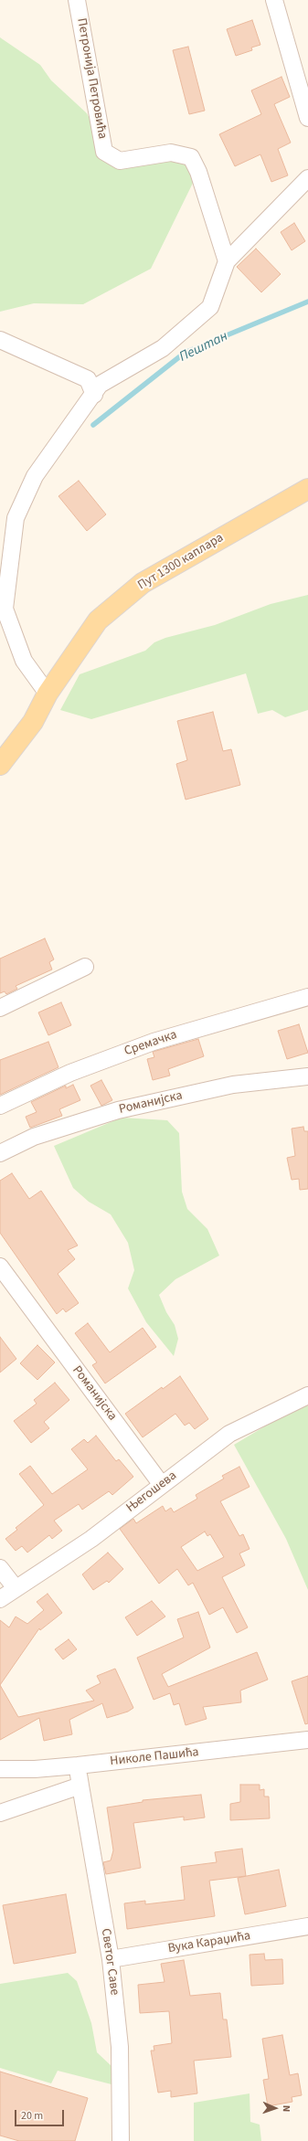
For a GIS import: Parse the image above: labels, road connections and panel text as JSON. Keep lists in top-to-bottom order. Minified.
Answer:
{"streets":{"main road":["Пут 1300 каплара"],"street":["Петронија Петровића","Сремачка","Романијска","Његошева","Николе Пашића","Вука Караџића","Светог Саве"]},"crossings":[["Романијска","Његошева"],["Николе Пашића","Светог Саве"],["Вука Караџића","Светог Саве"]],"water":["Пештан"],"scale_bar":"20 m","north":"right"}
